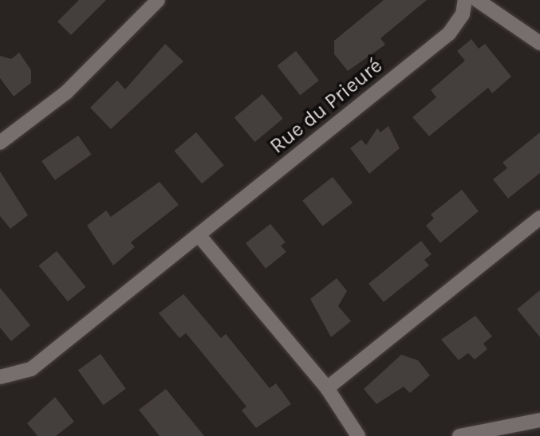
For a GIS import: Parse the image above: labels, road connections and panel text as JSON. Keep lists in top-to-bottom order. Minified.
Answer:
{"streets":{"street":["Rue du Prieuré"]}}
